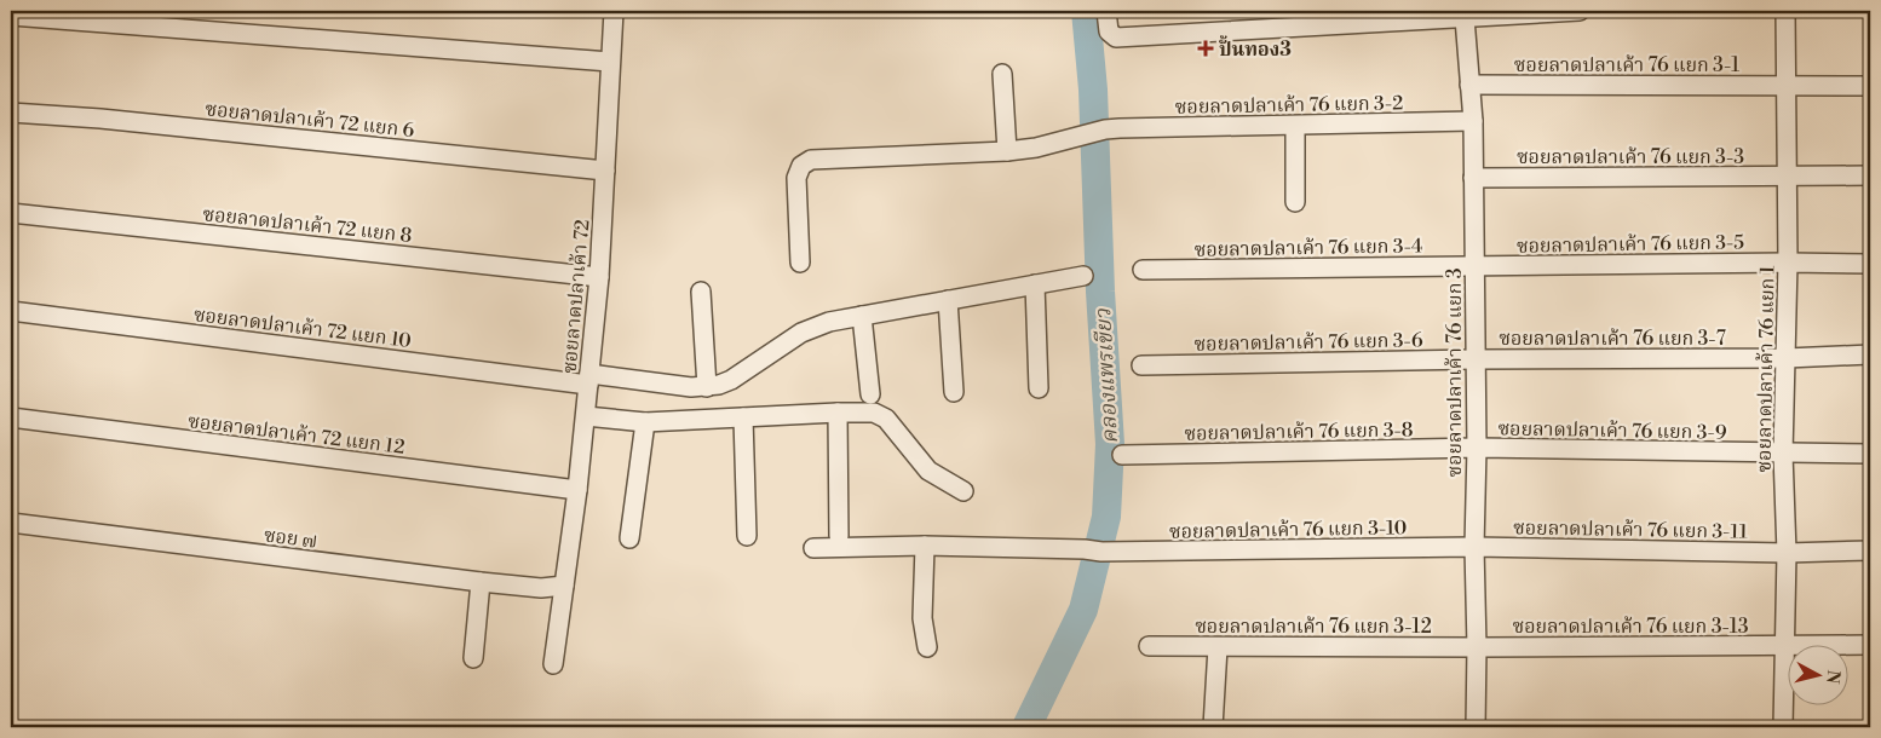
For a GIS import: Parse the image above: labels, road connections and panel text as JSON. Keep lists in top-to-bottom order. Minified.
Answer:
{"streets":{"street":["ซอยลาดปลาเค้า 76 แยก 3-1","ซอยลาดปลาเค้า 76 แยก 3-2","ซอยลาดปลาเค้า 72 แยก 6","ซอยลาดปลาเค้า 76 แยก 3-3","ซอยลาดปลาเค้า 72 แยก 8","ซอยลาดปลาเค้า 76 แยก 3-5","ซอยลาดปลาเค้า 76 แยก 3-4","ซอยลาดปลาเค้า 72","ซอยลาดปลาเค้า 72 แยก 10","ซอยลาดปลาเค้า 76 แยก 3-7","ซอยลาดปลาเค้า 76 แยก 3-6","ซอยลาดปลาเค้า 76 แยก 1","ซอยลาดปลาเค้า 76 แยก 3","ซอยลาดปลาเค้า 76 แยก 3-9","ซอยลาดปลาเค้า 76 แยก 3-8","ซอยลาดปลาเค้า 72 แยก 12","ซอยลาดปลาเค้า 76 แยก 3-10","ซอยลาดปลาเค้า 76 แยก 3-11","ซอย ๗","ซอยลาดปลาเค้า 76 แยก 3-12","ซอยลาดปลาเค้า 76 แยก 3-13"]},"crossings":[["ซอยลาดปลาเค้า 76 แยก 3-1","ซอยลาดปลาเค้า 76 แยก 1"],["ซอยลาดปลาเค้า 76 แยก 3-1","ซอยลาดปลาเค้า 76 แยก 3"],["ซอยลาดปลาเค้า 76 แยก 3-2","ซอยลาดปลาเค้า 76 แยก 3"],["ซอยลาดปลาเค้า 72 แยก 6","ซอยลาดปลาเค้า 72"],["ซอยลาดปลาเค้า 76 แยก 3-3","ซอยลาดปลาเค้า 76 แยก 1"],["ซอยลาดปลาเค้า 76 แยก 3-3","ซอยลาดปลาเค้า 76 แยก 3"],["ซอยลาดปลาเค้า 72 แยก 8","ซอยลาดปลาเค้า 72"],["ซอยลาดปลาเค้า 76 แยก 3-5","ซอยลาดปลาเค้า 76 แยก 3-4"],["ซอยลาดปลาเค้า 76 แยก 3-5","ซอยลาดปลาเค้า 76 แยก 1"],["ซอยลาดปลาเค้า 76 แยก 3-5","ซอยลาดปลาเค้า 76 แยก 3"],["ซอยลาดปลาเค้า 76 แยก 3-4","ซอยลาดปลาเค้า 76 แยก 3"],["ซอยลาดปลาเค้า 72","ซอยลาดปลาเค้า 72 แยก 10"],["ซอยลาดปลาเค้า 72","ซอยลาดปลาเค้า 72 แยก 12"],["ซอยลาดปลาเค้า 72","ซอย ๗"],["ซอยลาดปลาเค้า 76 แยก 3-7","ซอยลาดปลาเค้า 76 แยก 3-6"],["ซอยลาดปลาเค้า 76 แยก 3-7","ซอยลาดปลาเค้า 76 แยก 1"],["ซอยลาดปลาเค้า 76 แยก 3-7","ซอยลาดปลาเค้า 76 แยก 3"],["ซอยลาดปลาเค้า 76 แยก 3-6","ซอยลาดปลาเค้า 76 แยก 3"],["ซอยลาดปลาเค้า 76 แยก 1","ซอยลาดปลาเค้า 76 แยก 3-9"],["ซอยลาดปลาเค้า 76 แยก 1","ซอยลาดปลาเค้า 76 แยก 3-11"],["ซอยลาดปลาเค้า 76 แยก 1","ซอยลาดปลาเค้า 76 แยก 3-13"],["ซอยลาดปลาเค้า 76 แยก 3","ซอยลาดปลาเค้า 76 แยก 3-9"],["ซอยลาดปลาเค้า 76 แยก 3","ซอยลาดปลาเค้า 76 แยก 3-8"],["ซอยลาดปลาเค้า 76 แยก 3","ซอยลาดปลาเค้า 76 แยก 3-10"],["ซอยลาดปลาเค้า 76 แยก 3","ซอยลาดปลาเค้า 76 แยก 3-11"],["ซอยลาดปลาเค้า 76 แยก 3","ซอยลาดปลาเค้า 76 แยก 3-12"],["ซอยลาดปลาเค้า 76 แยก 3","ซอยลาดปลาเค้า 76 แยก 3-13"],["ซอยลาดปลาเค้า 76 แยก 3-9","ซอยลาดปลาเค้า 76 แยก 3-8"],["ซอยลาดปลาเค้า 76 แยก 3-10","ซอยลาดปลาเค้า 76 แยก 3-11"],["ซอยลาดปลาเค้า 76 แยก 3-12","ซอยลาดปลาเค้า 76 แยก 3-13"]],"water":["คลองแพรเขียว"],"places":{"health":["ปั้นทอง3"]},"north":"right"}
